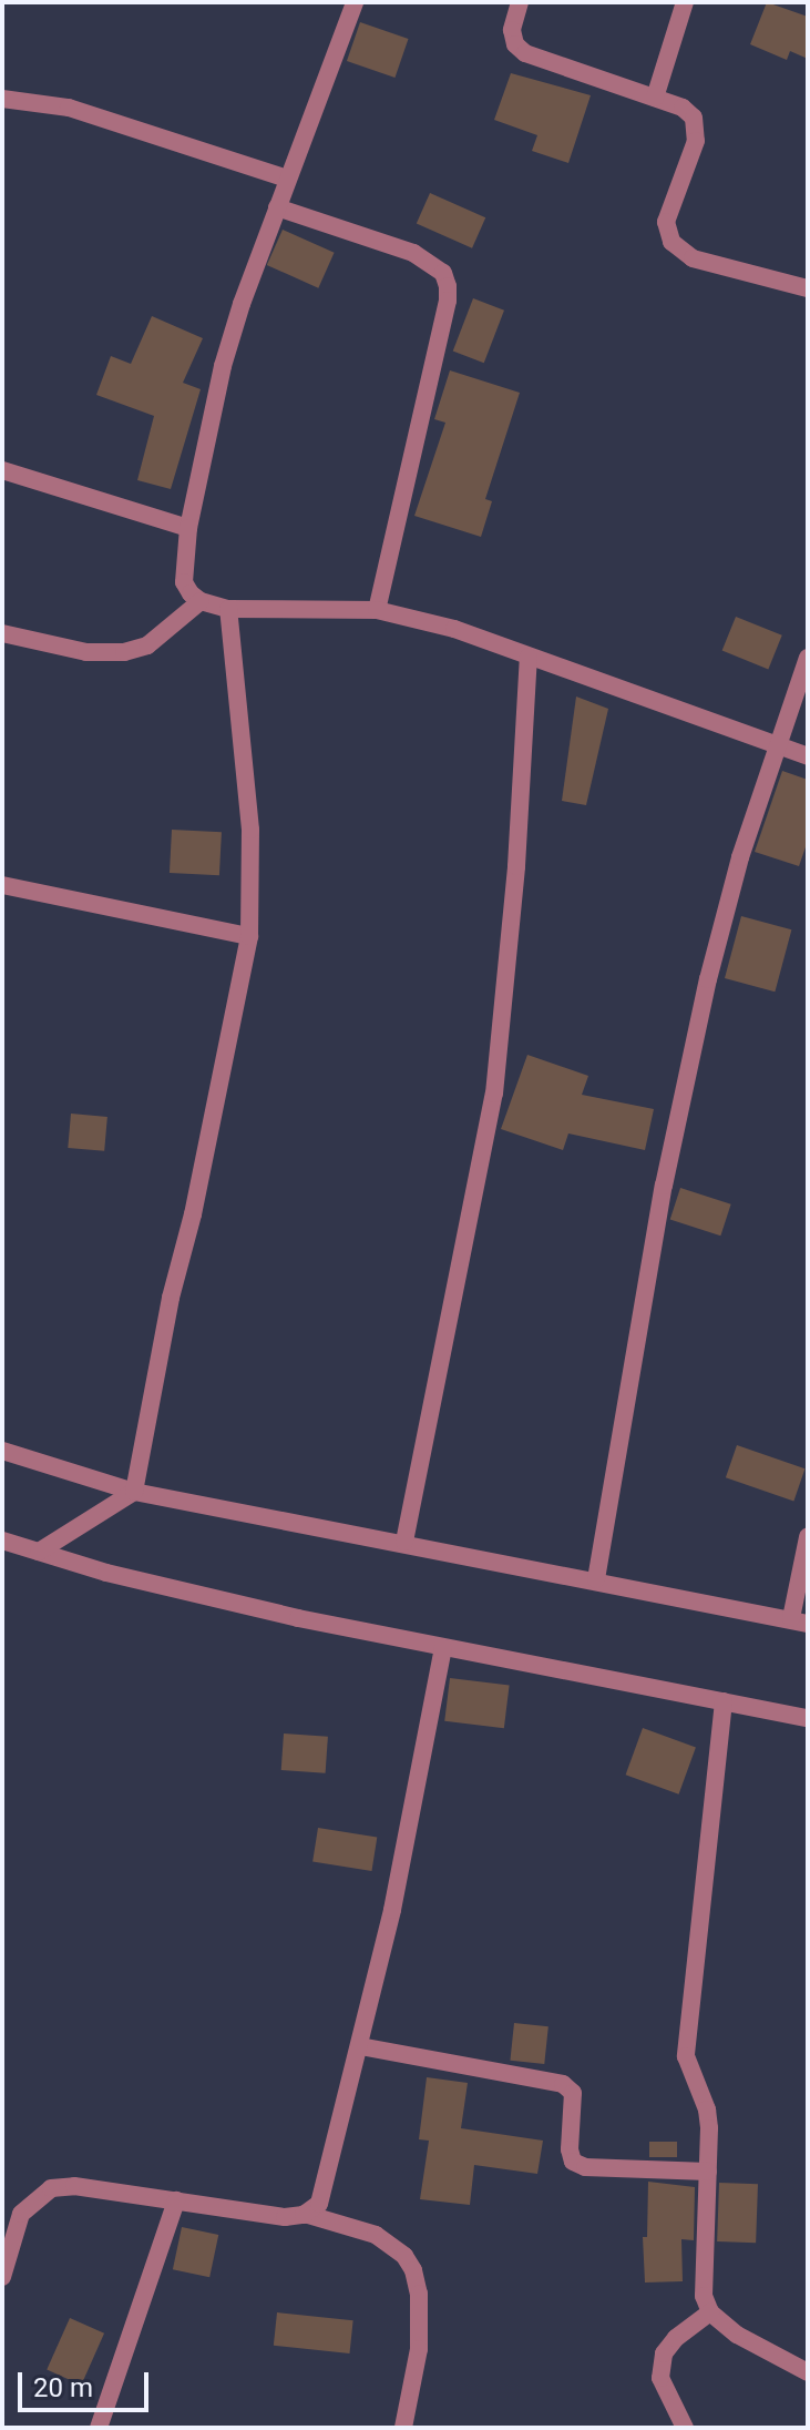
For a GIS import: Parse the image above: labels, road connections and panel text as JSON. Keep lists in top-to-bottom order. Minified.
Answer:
{"scale_bar":"20 m"}
